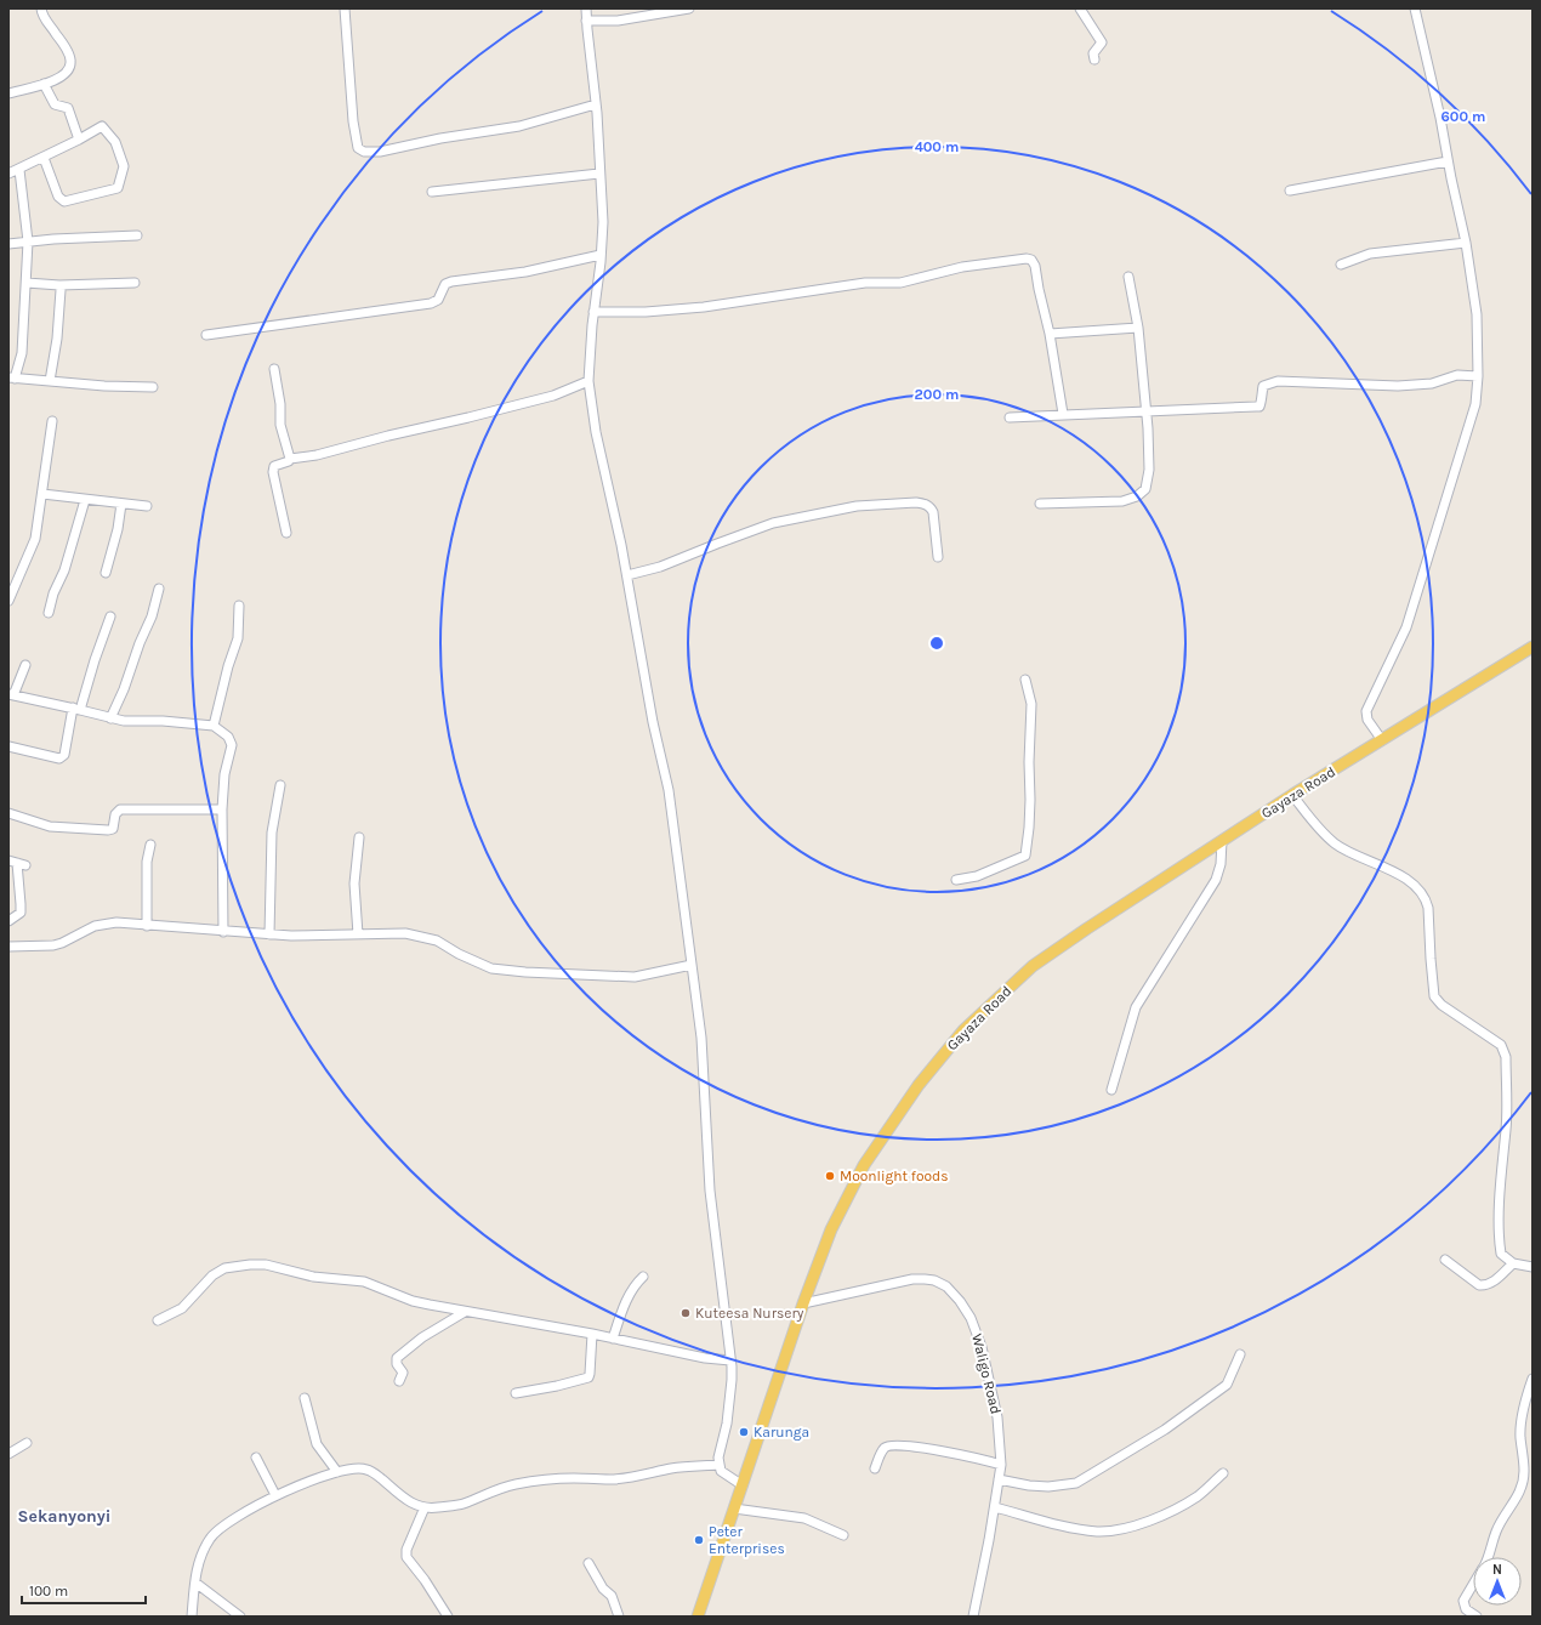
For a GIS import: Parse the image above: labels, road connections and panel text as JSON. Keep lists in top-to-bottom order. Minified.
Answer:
{"streets":{"main road":["Gayaza Road"],"street":["Waligo Road"]},"crossings":[["Gayaza Road","Waligo Road"]],"districts":["Sekanyonyi"],"places":["Moonlight foods","Kuteesa Nursery","Karunga","Peter Enterprises"],"scale_bar":"100 m","north":"top","rings":["600 m","400 m","200 m"]}
